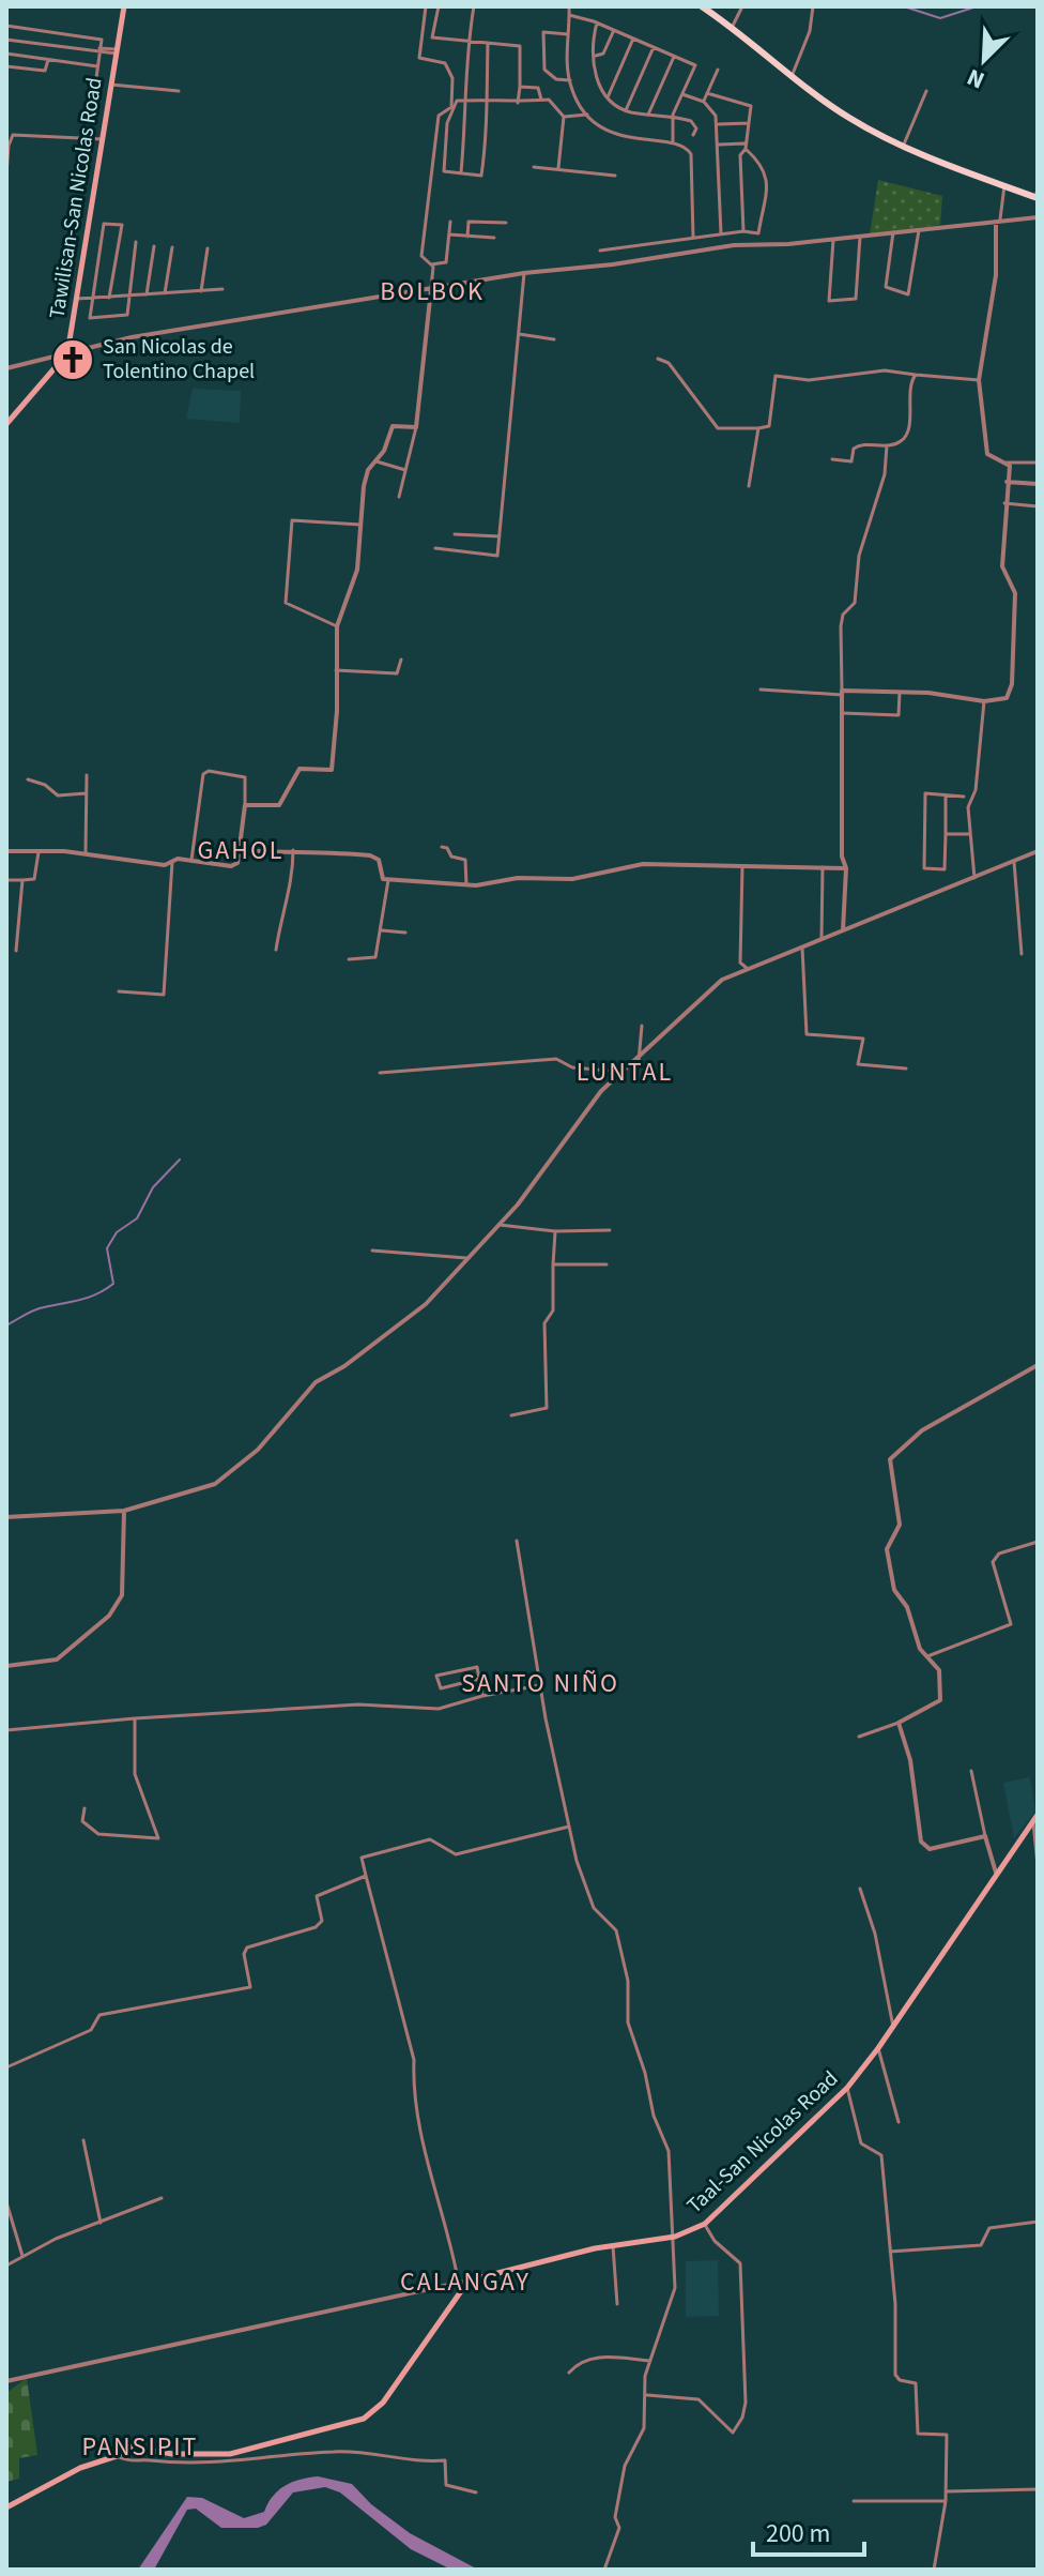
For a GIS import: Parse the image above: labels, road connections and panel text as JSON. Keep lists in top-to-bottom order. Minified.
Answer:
{"streets":{"main road":["Tawilisan-San Nicolas Road","Taal-San Nicolas Road"]},"districts":["BOLBOK","GAHOL","LUNTAL","SANTO NIÑO","CALANGAY","PANSIPIT"],"places":{"church":["San Nicolas de Tolentino Chapel"]},"scale_bar":"200 m","north":"bottom left"}
